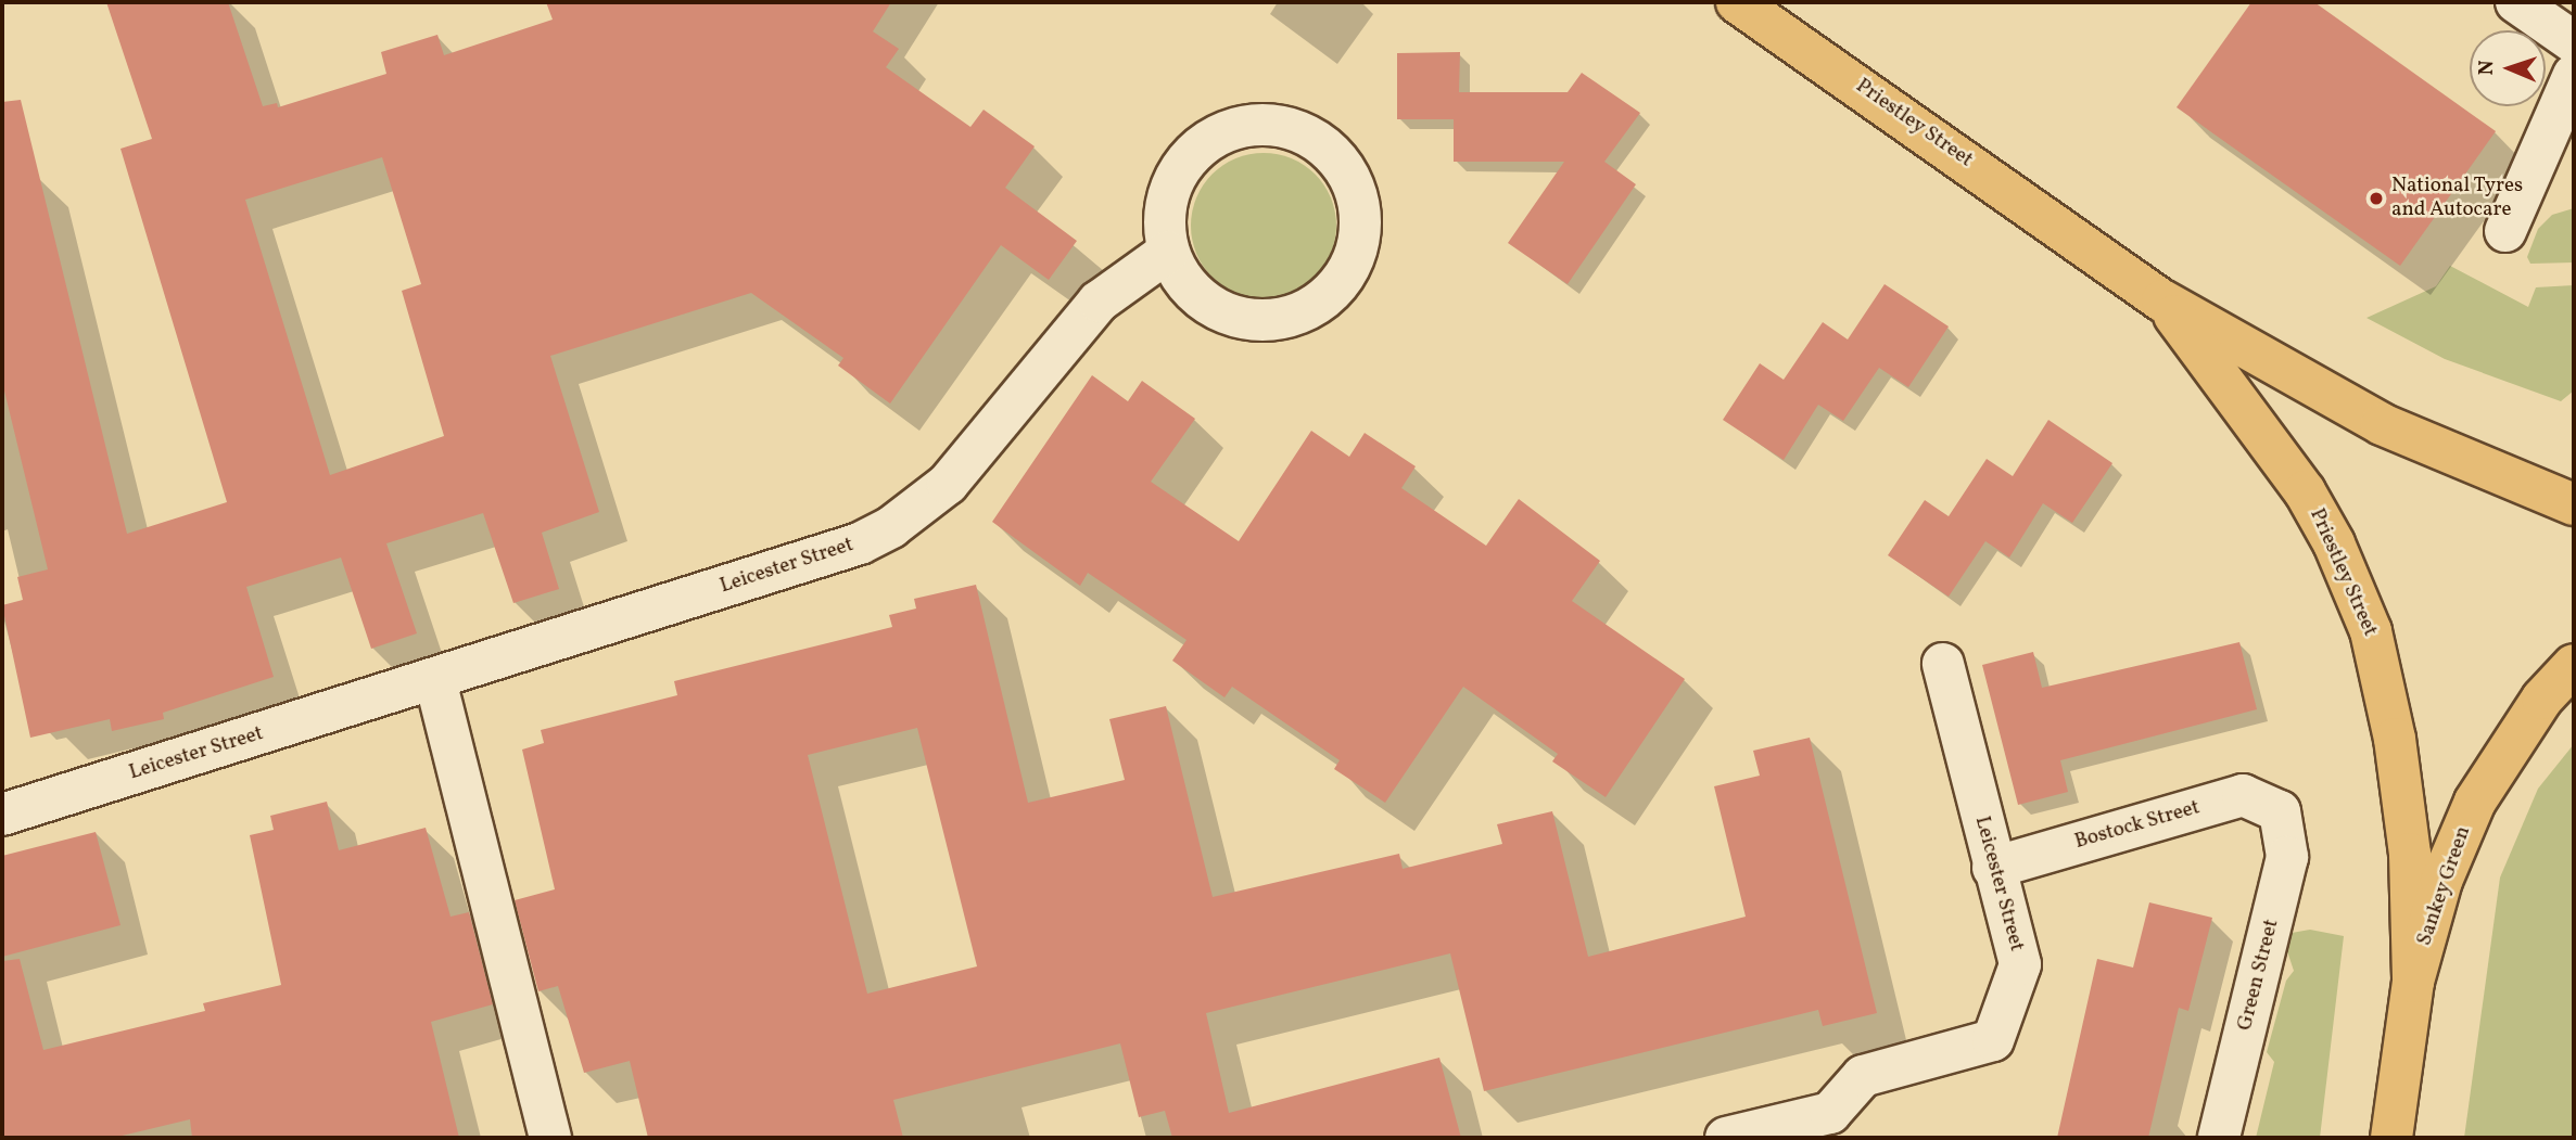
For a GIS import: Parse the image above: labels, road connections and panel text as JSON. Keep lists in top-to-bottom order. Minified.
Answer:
{"streets":{"highway":["Priestley Street","Sankey Green"],"street":["Leicester Street","Bostock Street","Green Street"]},"crossings":[["Priestley Street","Sankey Green"],["Leicester Street","Bostock Street"],["Bostock Street","Green Street"]],"places":["National Tyres and Autocare"],"north":"left"}
